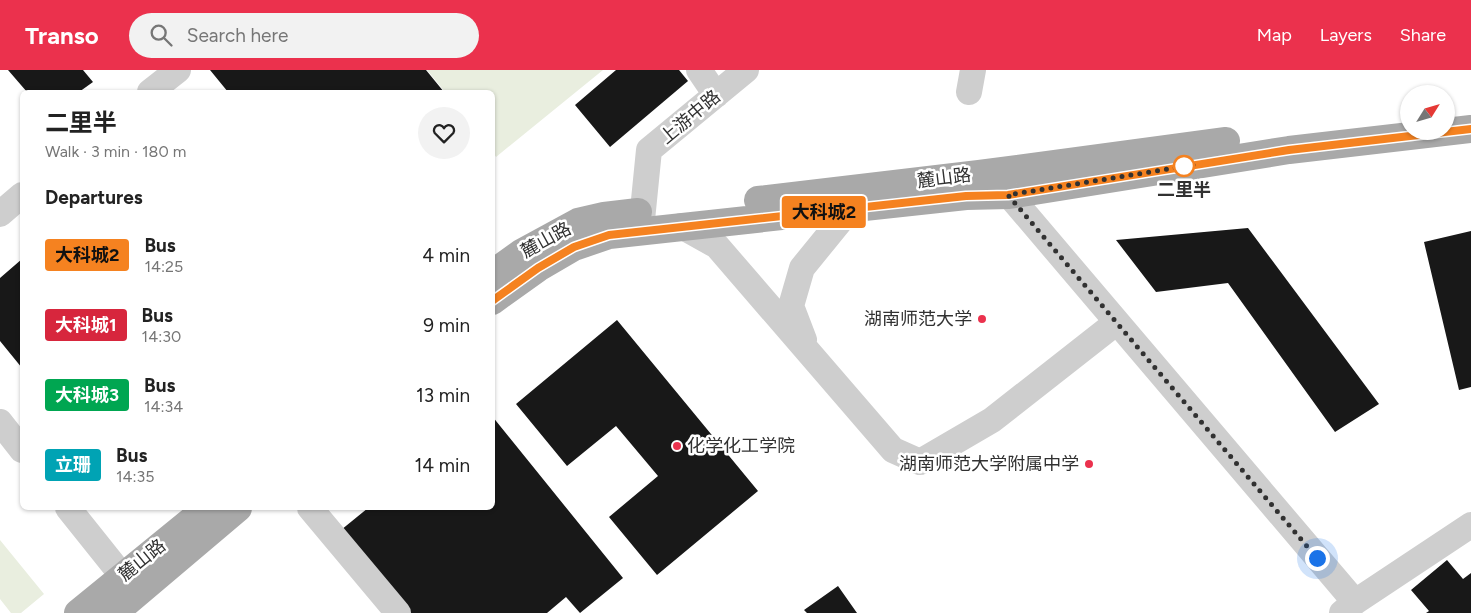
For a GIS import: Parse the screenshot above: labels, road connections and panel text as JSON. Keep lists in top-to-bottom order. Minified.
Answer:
{"streets":{"main road":["麓山路"],"lane":["上游中路"]},"crossings":[["上游中路","麓山路"]],"places":["二里半","湖南师范大学","化学化工学院","湖南师范大学附属中学"],"lines":["bus line 大科城2"],"north":"top right","page":{"header":"Transo","search":"Search here","nav":["Map","Layers","Share"],"on_map":"大科城2","heading":[["二里半","Walk · 3 min · 180 m"],"Departures"],"list":[{"mark":"大科城2","name":"Bus","note":"14:25","value":"4 min"},{"mark":"大科城1","name":"Bus","note":"14:30","value":"9 min"},{"mark":"大科城3","name":"Bus","note":"14:34","value":"13 min"},{"mark":"立珊","name":"Bus","note":"14:35","value":"14 min"}]}}
